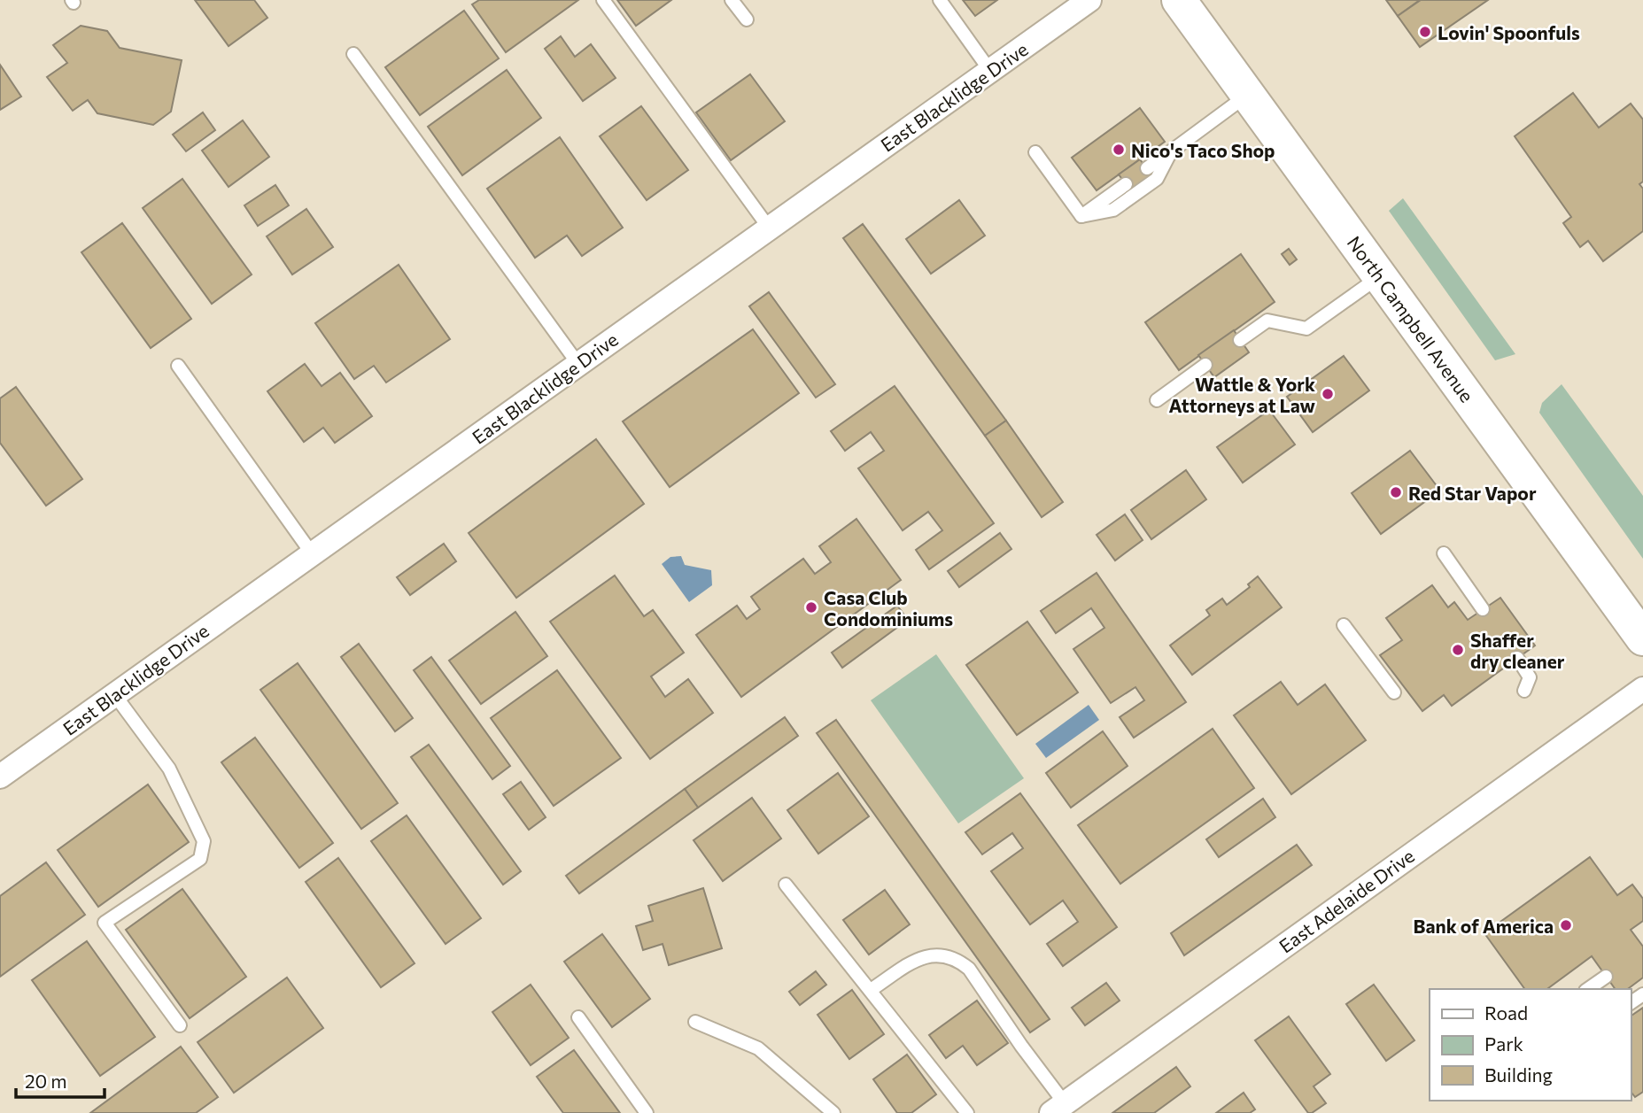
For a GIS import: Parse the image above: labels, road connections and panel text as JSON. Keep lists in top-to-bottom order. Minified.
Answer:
{"streets":{"main road":["North Campbell Avenue"],"street":["East Blacklidge Drive","East Adelaide Drive"]},"places":["Lovin' Spoonfuls","Nico's Taco Shop","Wattle & York Attorneys at Law","Red Star Vapor","Casa Club Condominiums","Shaffer dry cleaner","Bank of America"],"legend":["Road","Park","Building"],"scale_bar":"20 m"}
